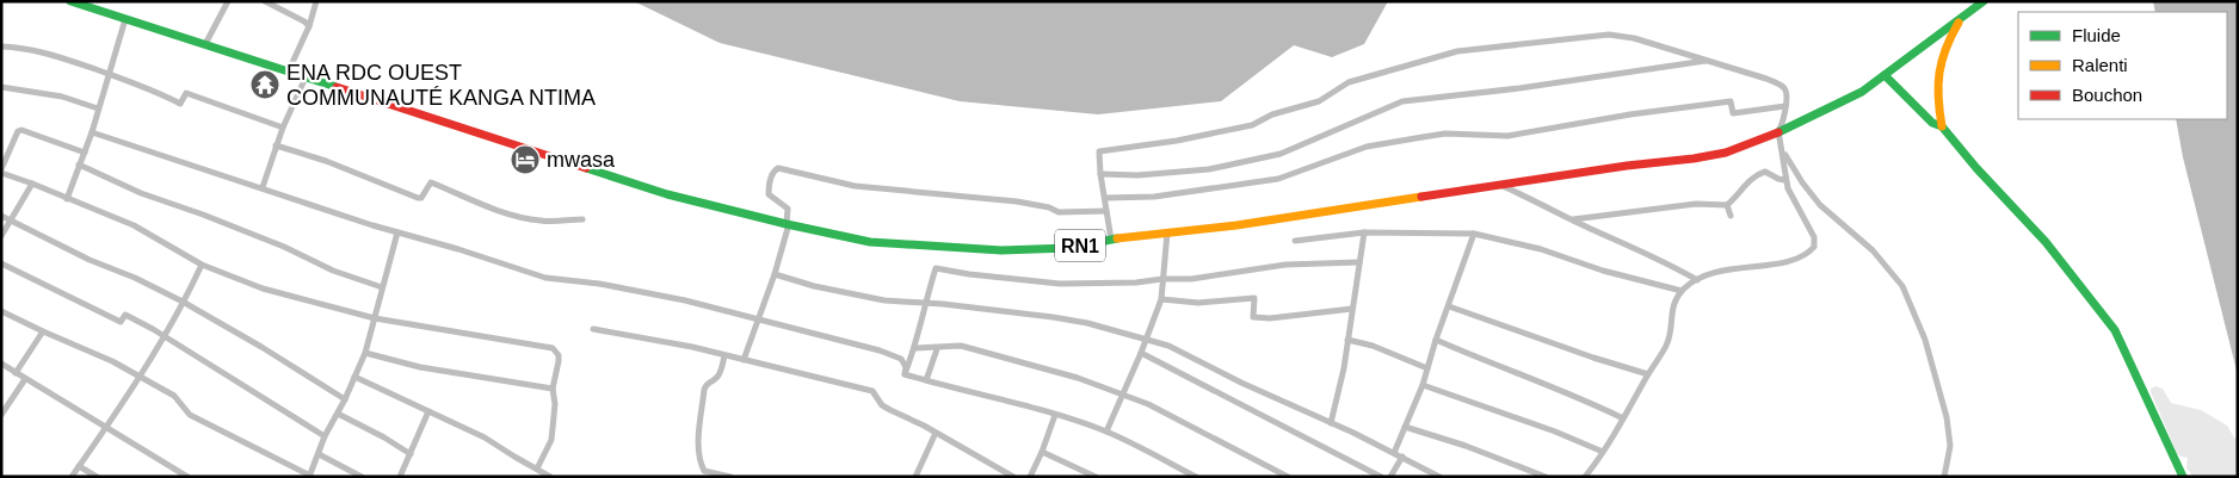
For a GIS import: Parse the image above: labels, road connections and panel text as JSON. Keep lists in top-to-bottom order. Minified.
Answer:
{"streets":{"main road":["RN1"]},"places":{"temple":["ENA RDC OUEST COMMUNAUTÉ KANGA NTIMA"],"hotel":["mwasa"]},"legend":["Fluide","Ralenti","Bouchon"]}
